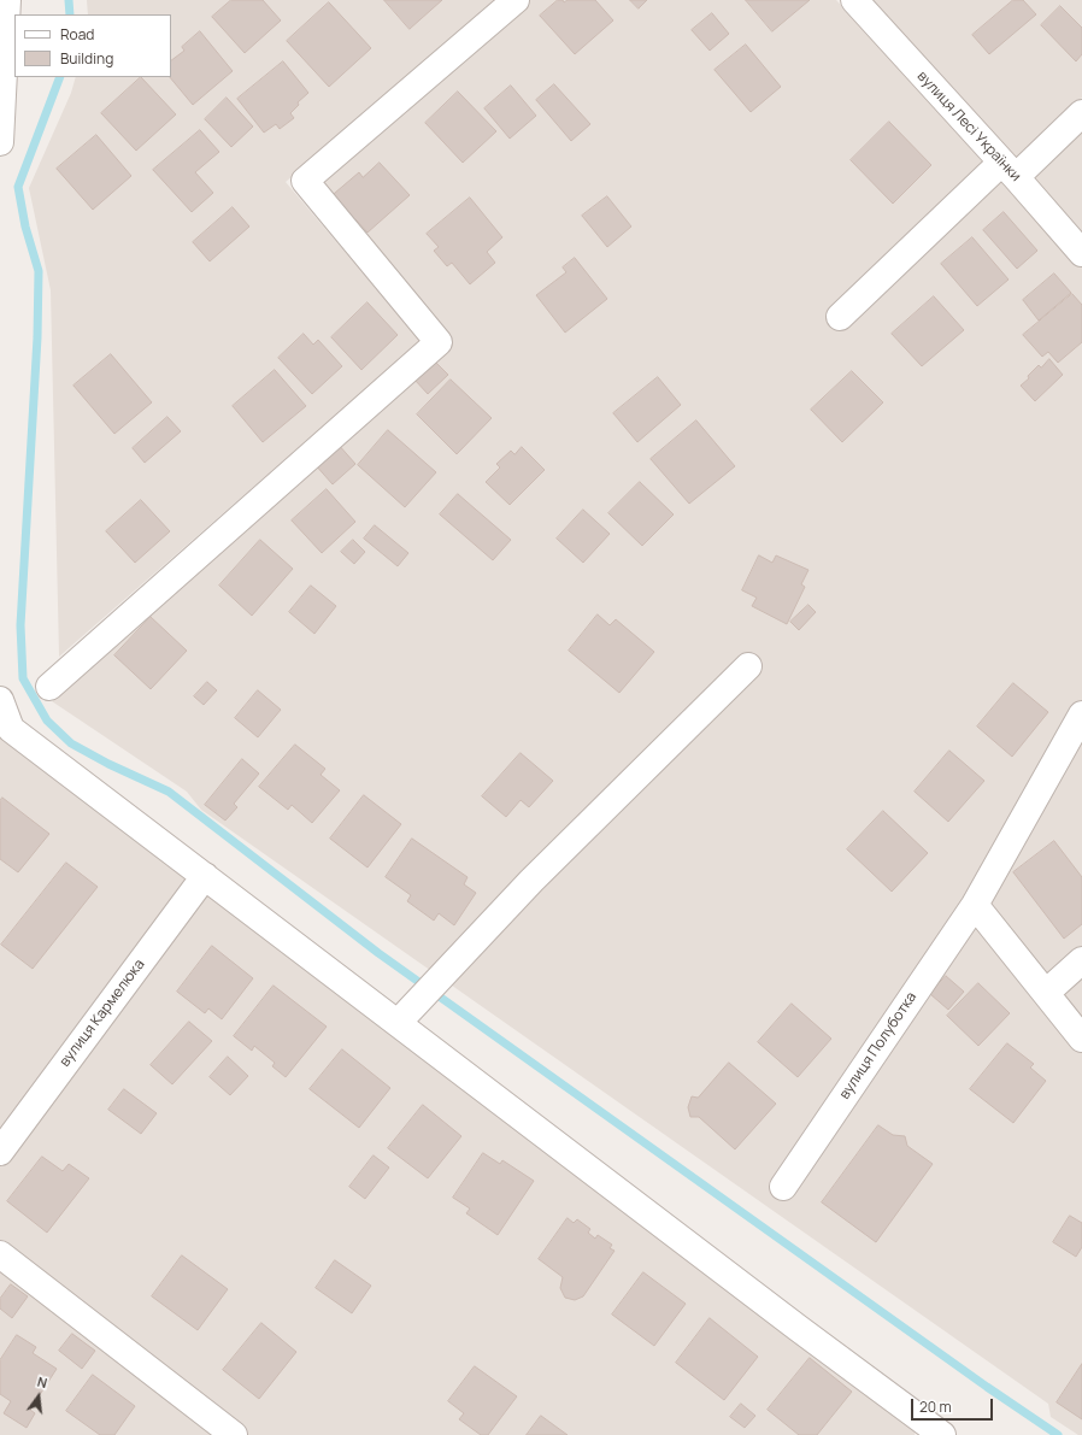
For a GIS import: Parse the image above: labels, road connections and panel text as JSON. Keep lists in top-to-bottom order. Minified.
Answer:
{"streets":{"street":["вулиця Лесі Українки","вулиця Кармелюка","вулиця Полуботка"]},"legend":["Road","Building"],"scale_bar":"20 m","north":"top"}
